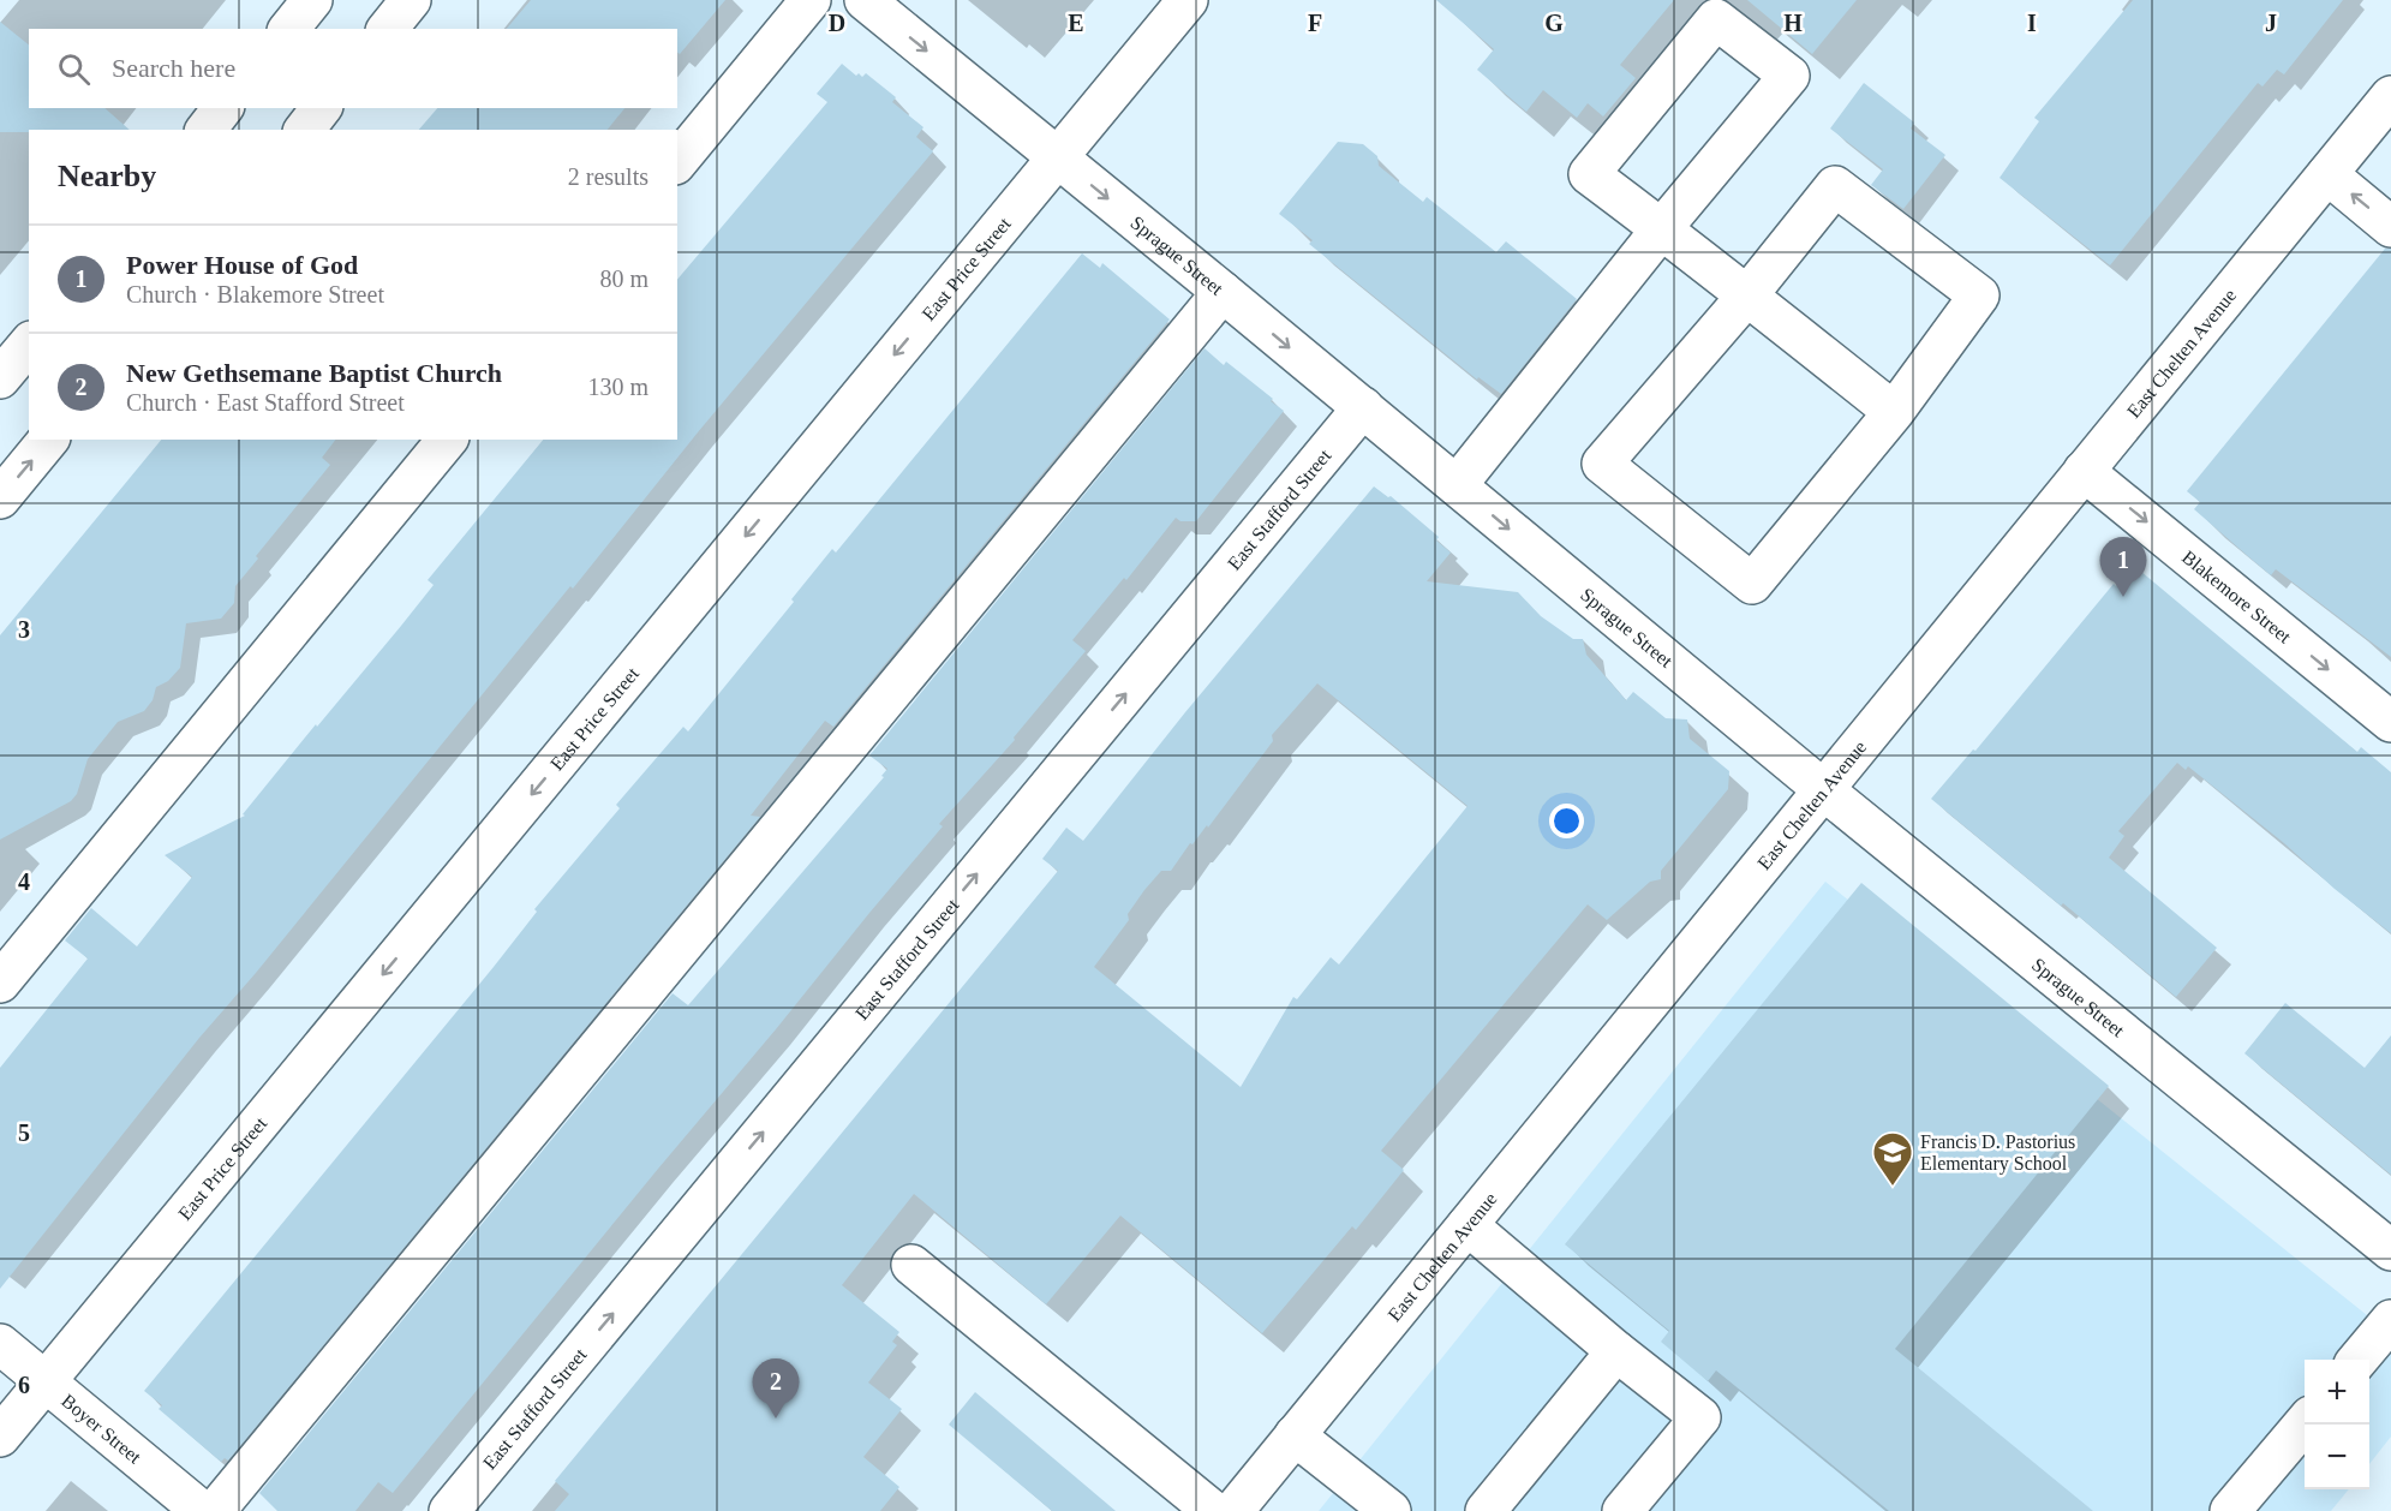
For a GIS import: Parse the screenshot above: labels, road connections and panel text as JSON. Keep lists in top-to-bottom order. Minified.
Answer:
{"streets":{"street":["Sprague Street","East Price Street","East Chelten Avenue","East Stafford Street","Blakemore Street","Boyer Street"]},"crossings":[["Sprague Street","East Price Street"],["Sprague Street","East Chelten Avenue"],["Sprague Street","East Stafford Street"],["East Price Street","Boyer Street"],["East Chelten Avenue","Blakemore Street"]],"one_way":["Sprague Street","Blakemore Street"],"places":{"school or university":["Francis D. Pastorius Elementary School"]},"page":{"search":"Search here","heading":["Nearby","2 results"],"list":[{"mark":"1","name":"Power House of God","note":"Church · Blakemore Street","value":"80 m"},{"mark":"2","name":"New Gethsemane Baptist Church","note":"Church · East Stafford Street","value":"130 m"}],"pins":["1","2"],"map_buttons":["+","−"]},"grid":{"columns":["D","E","F","G","H","I","J"],"rows":["3","4","5","6"]}}
